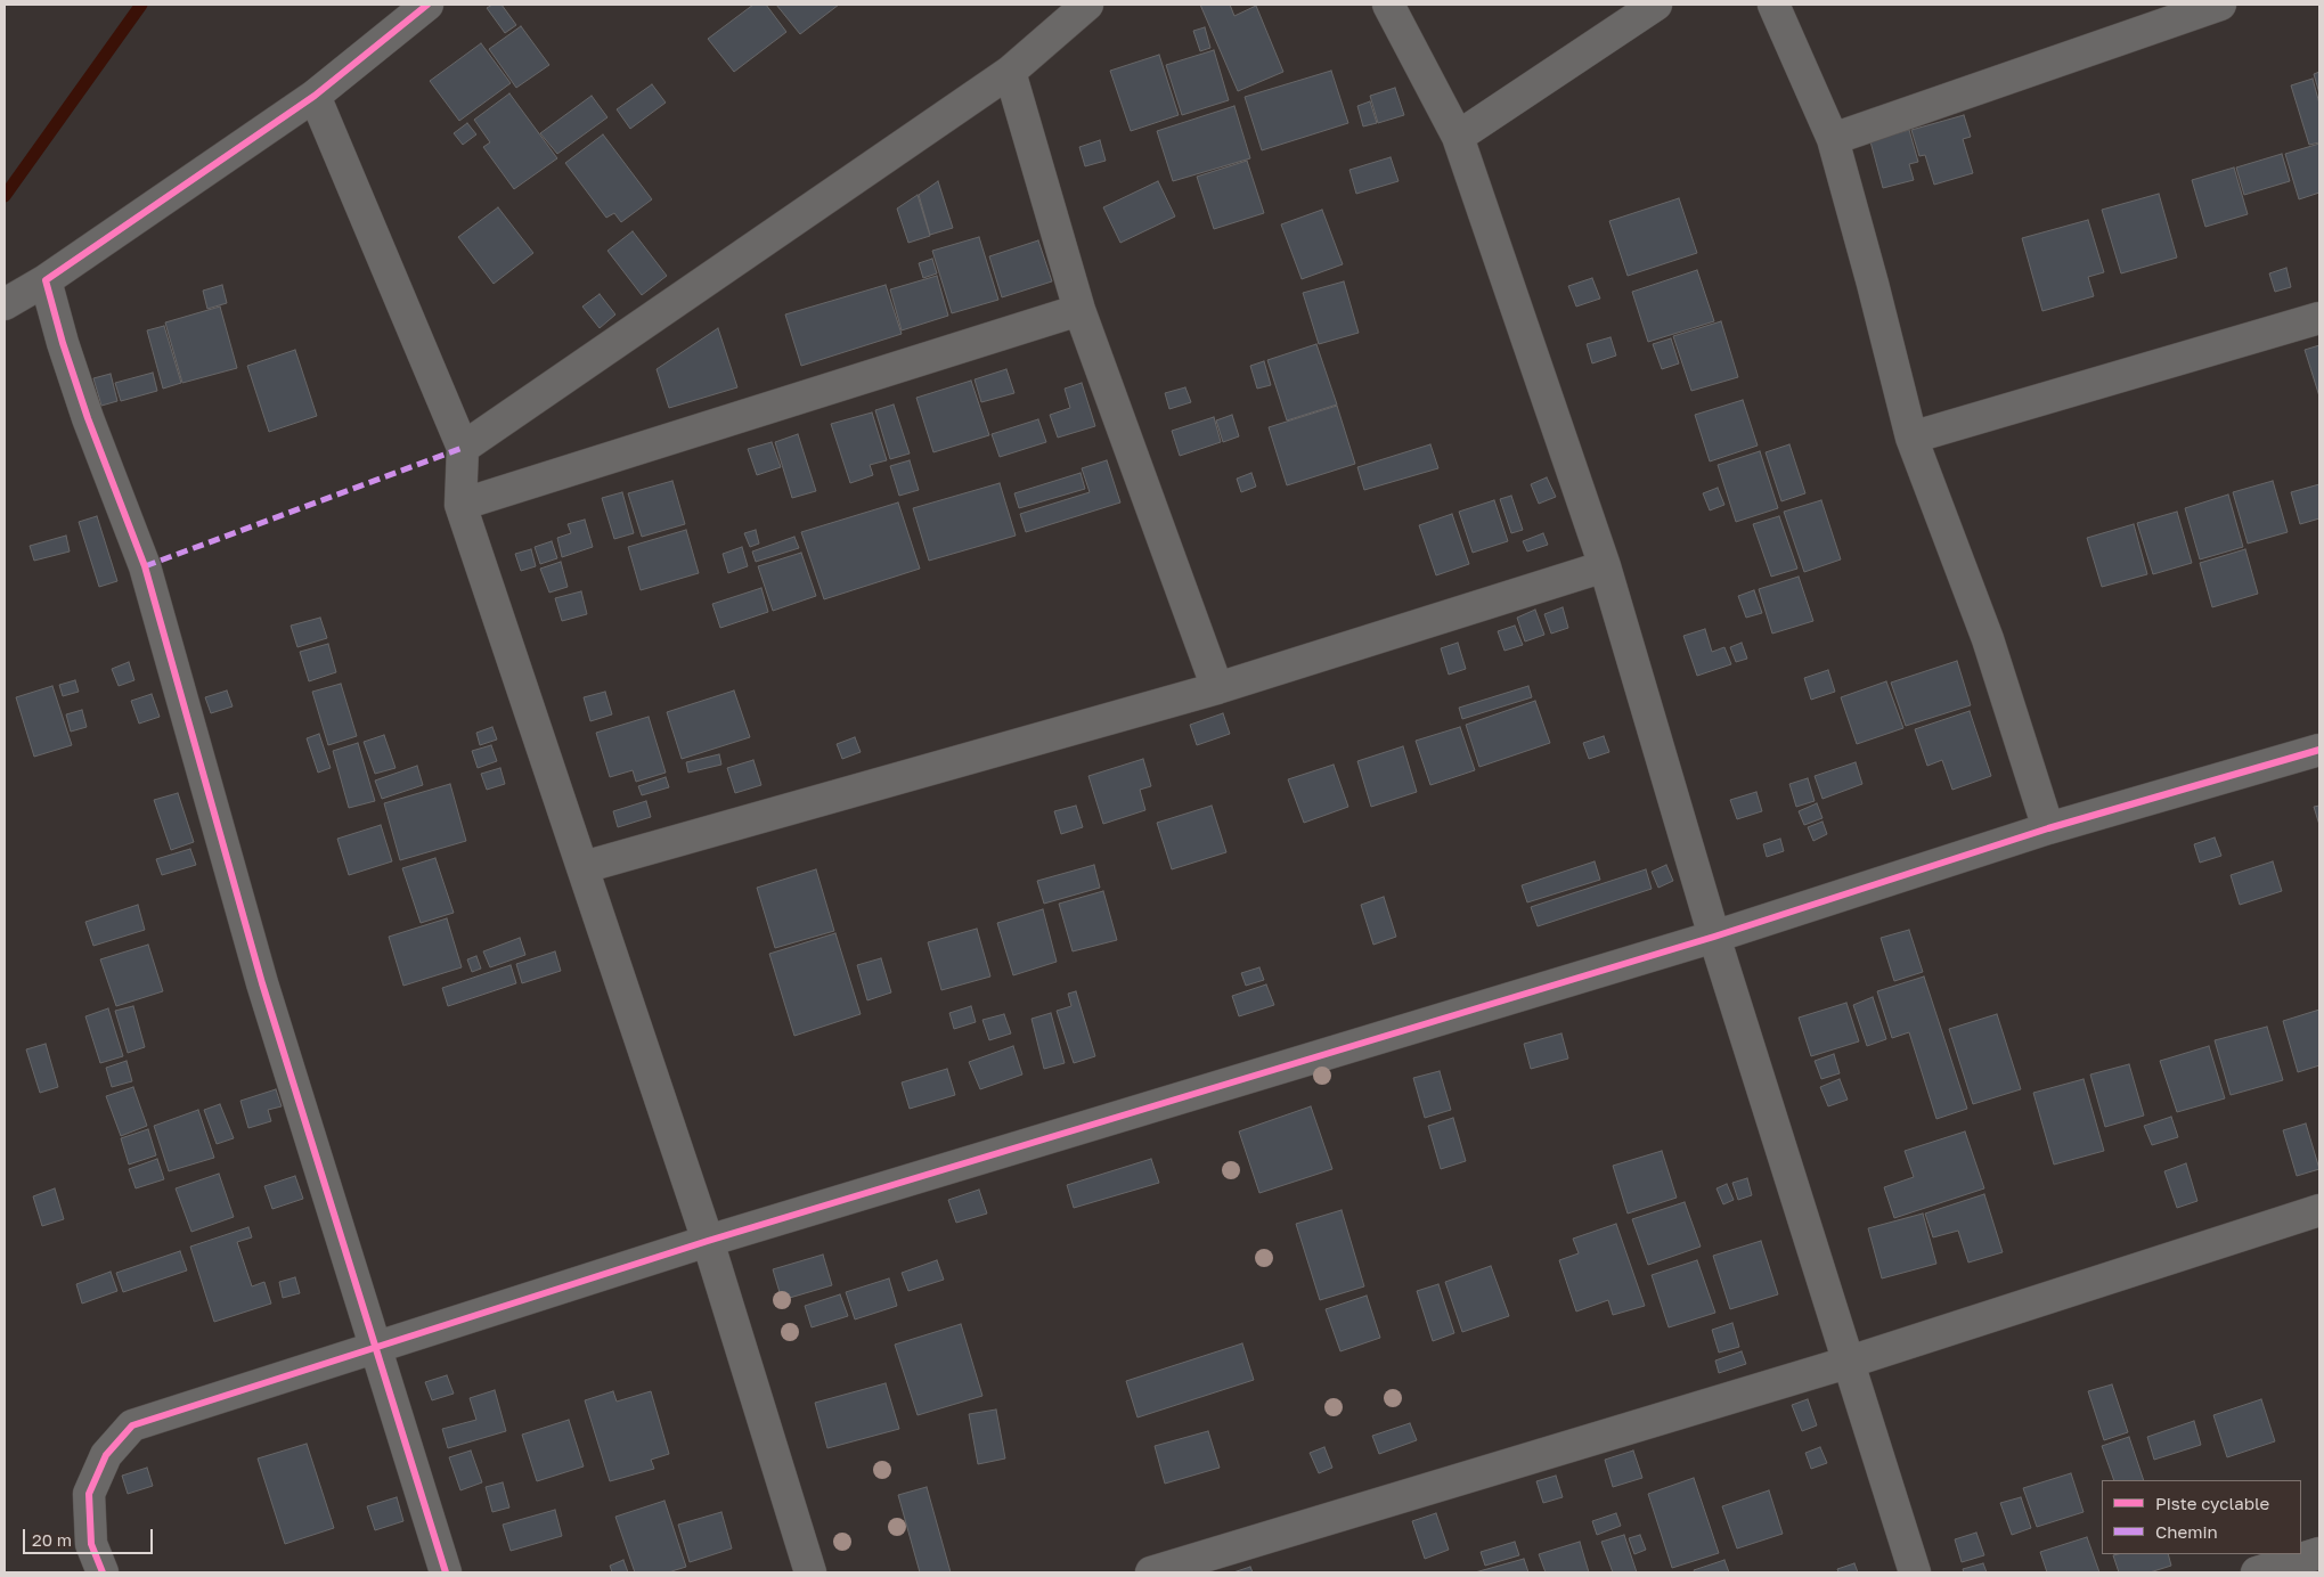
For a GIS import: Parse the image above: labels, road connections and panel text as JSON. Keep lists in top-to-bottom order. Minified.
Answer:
{"legend":["Piste cyclable","Chemin"],"scale_bar":"20 m"}
